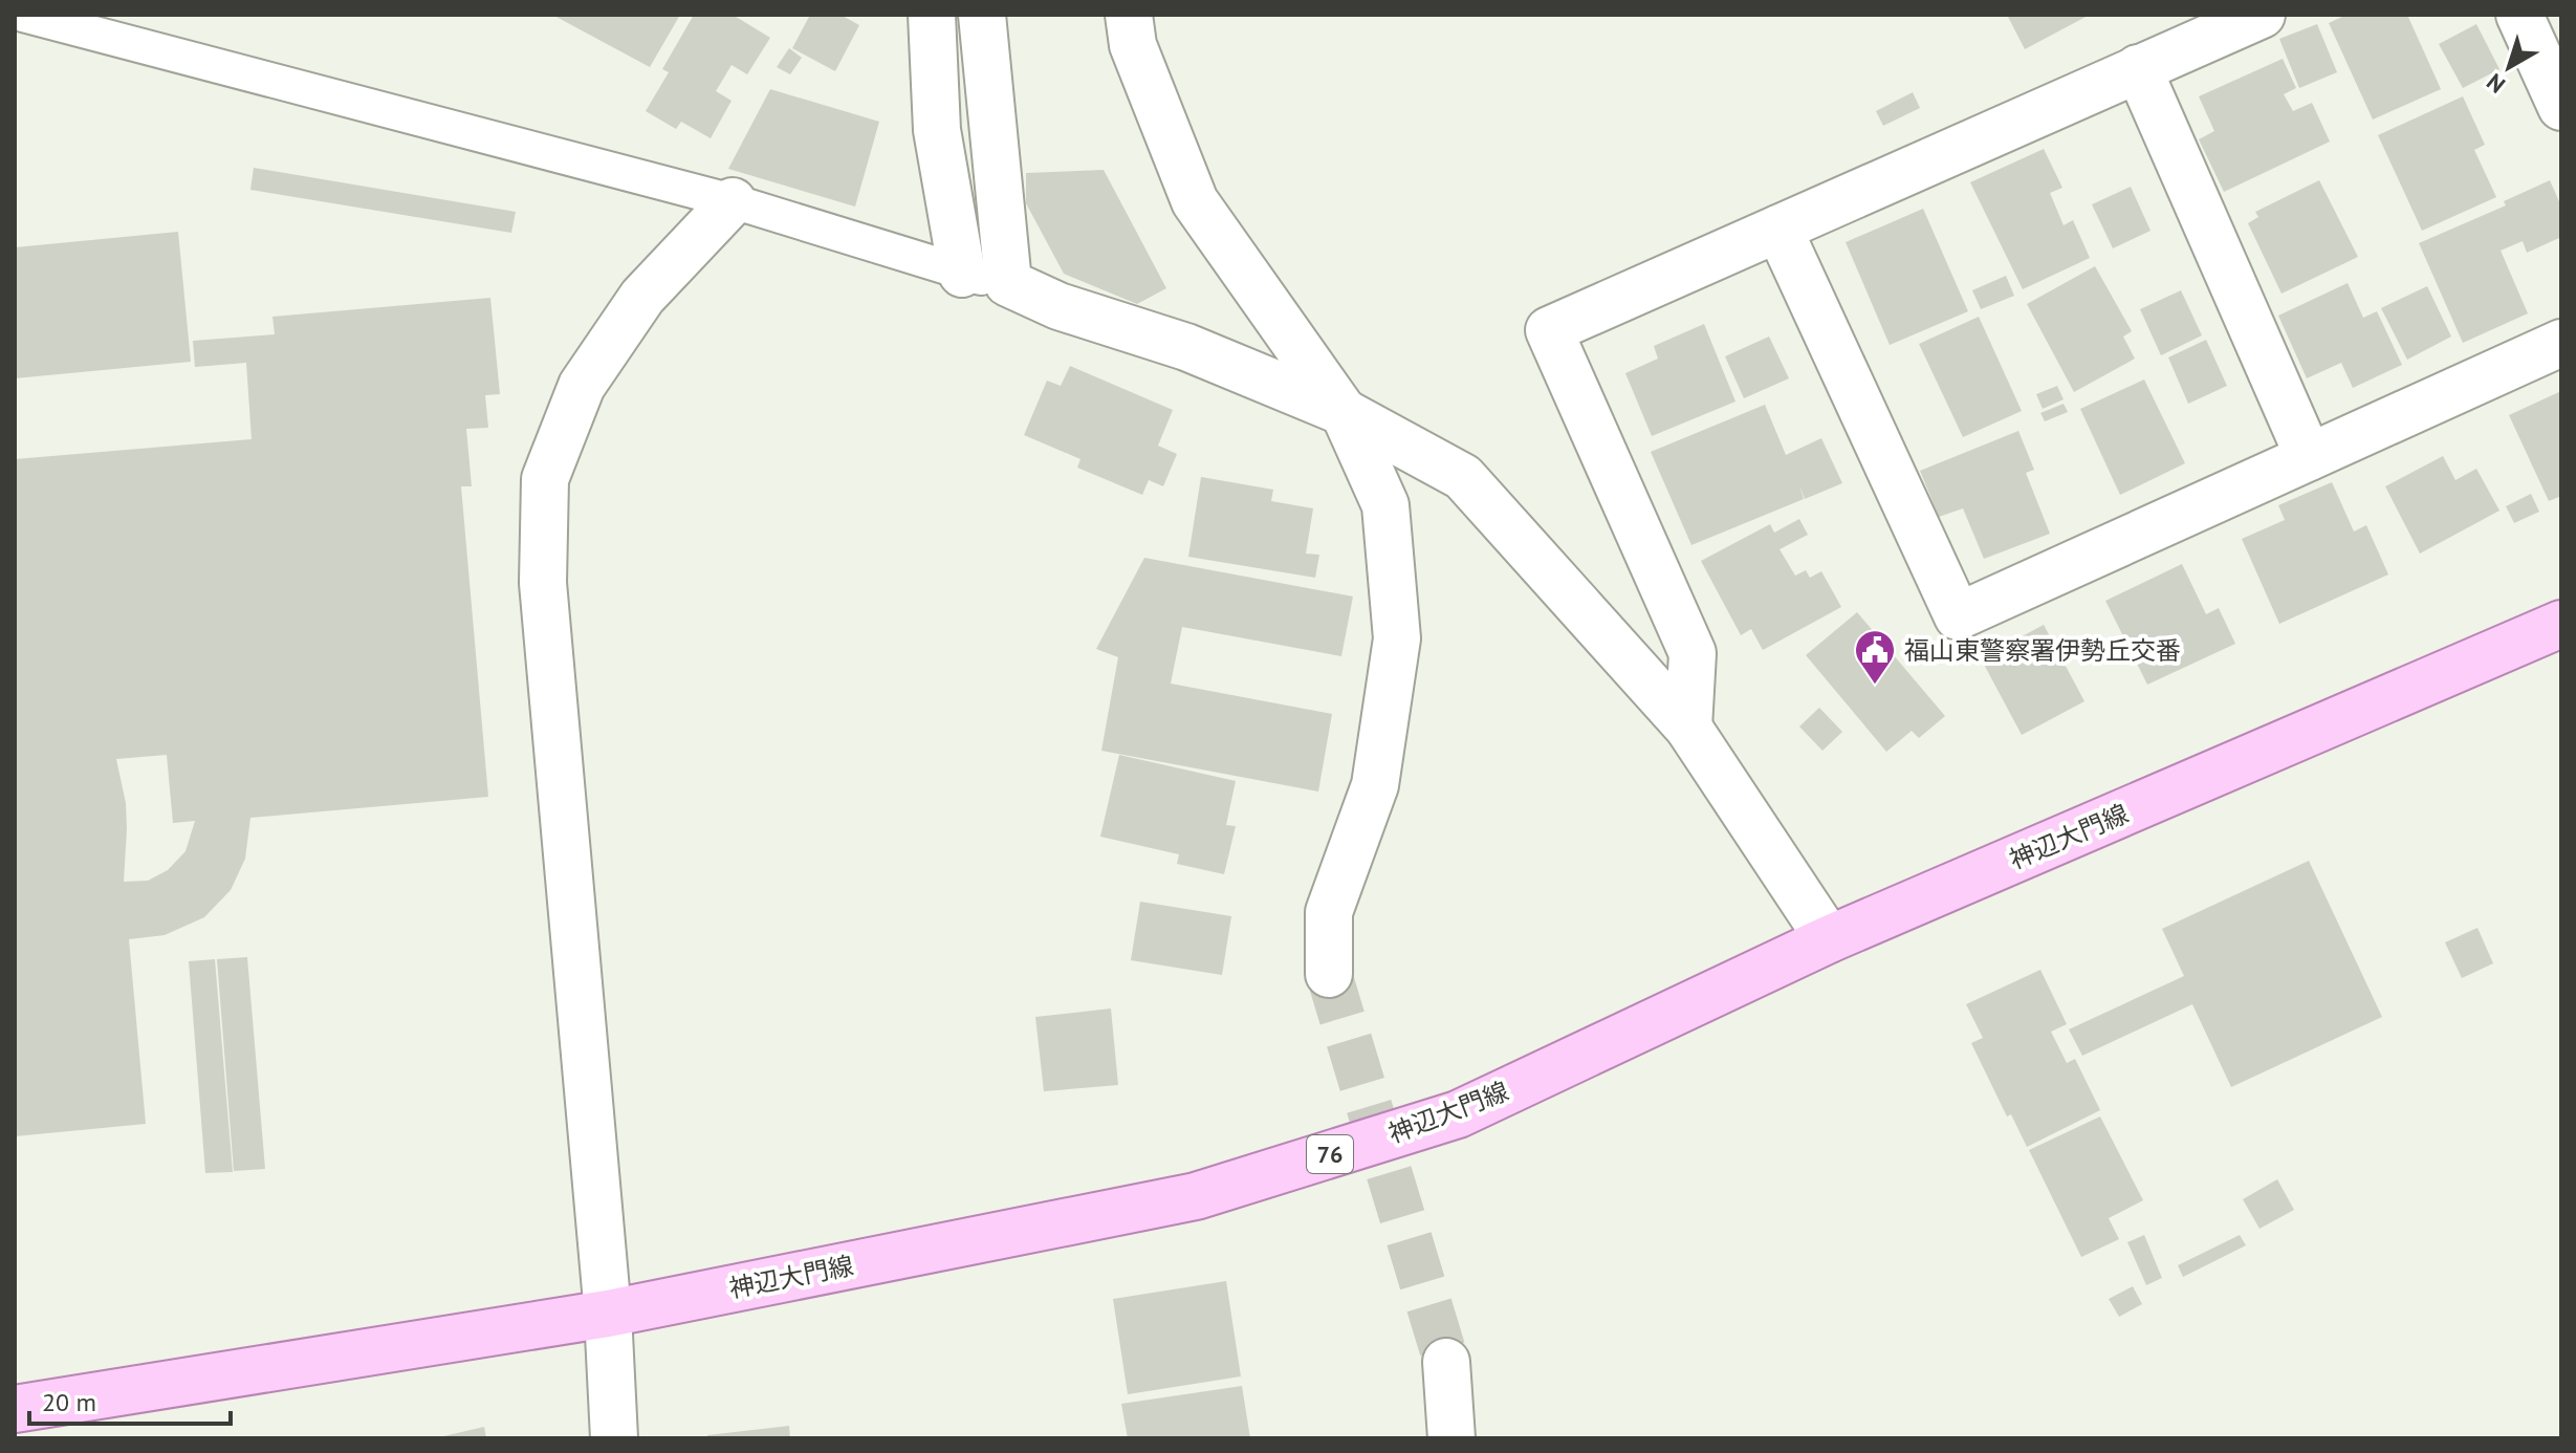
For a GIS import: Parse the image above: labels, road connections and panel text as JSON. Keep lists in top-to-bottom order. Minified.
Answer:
{"streets":{"main road":["神辺大門線","76"]},"places":{"public building":["福山東警察署伊勢丘交番"]},"scale_bar":"20 m","north":"bottom left"}
